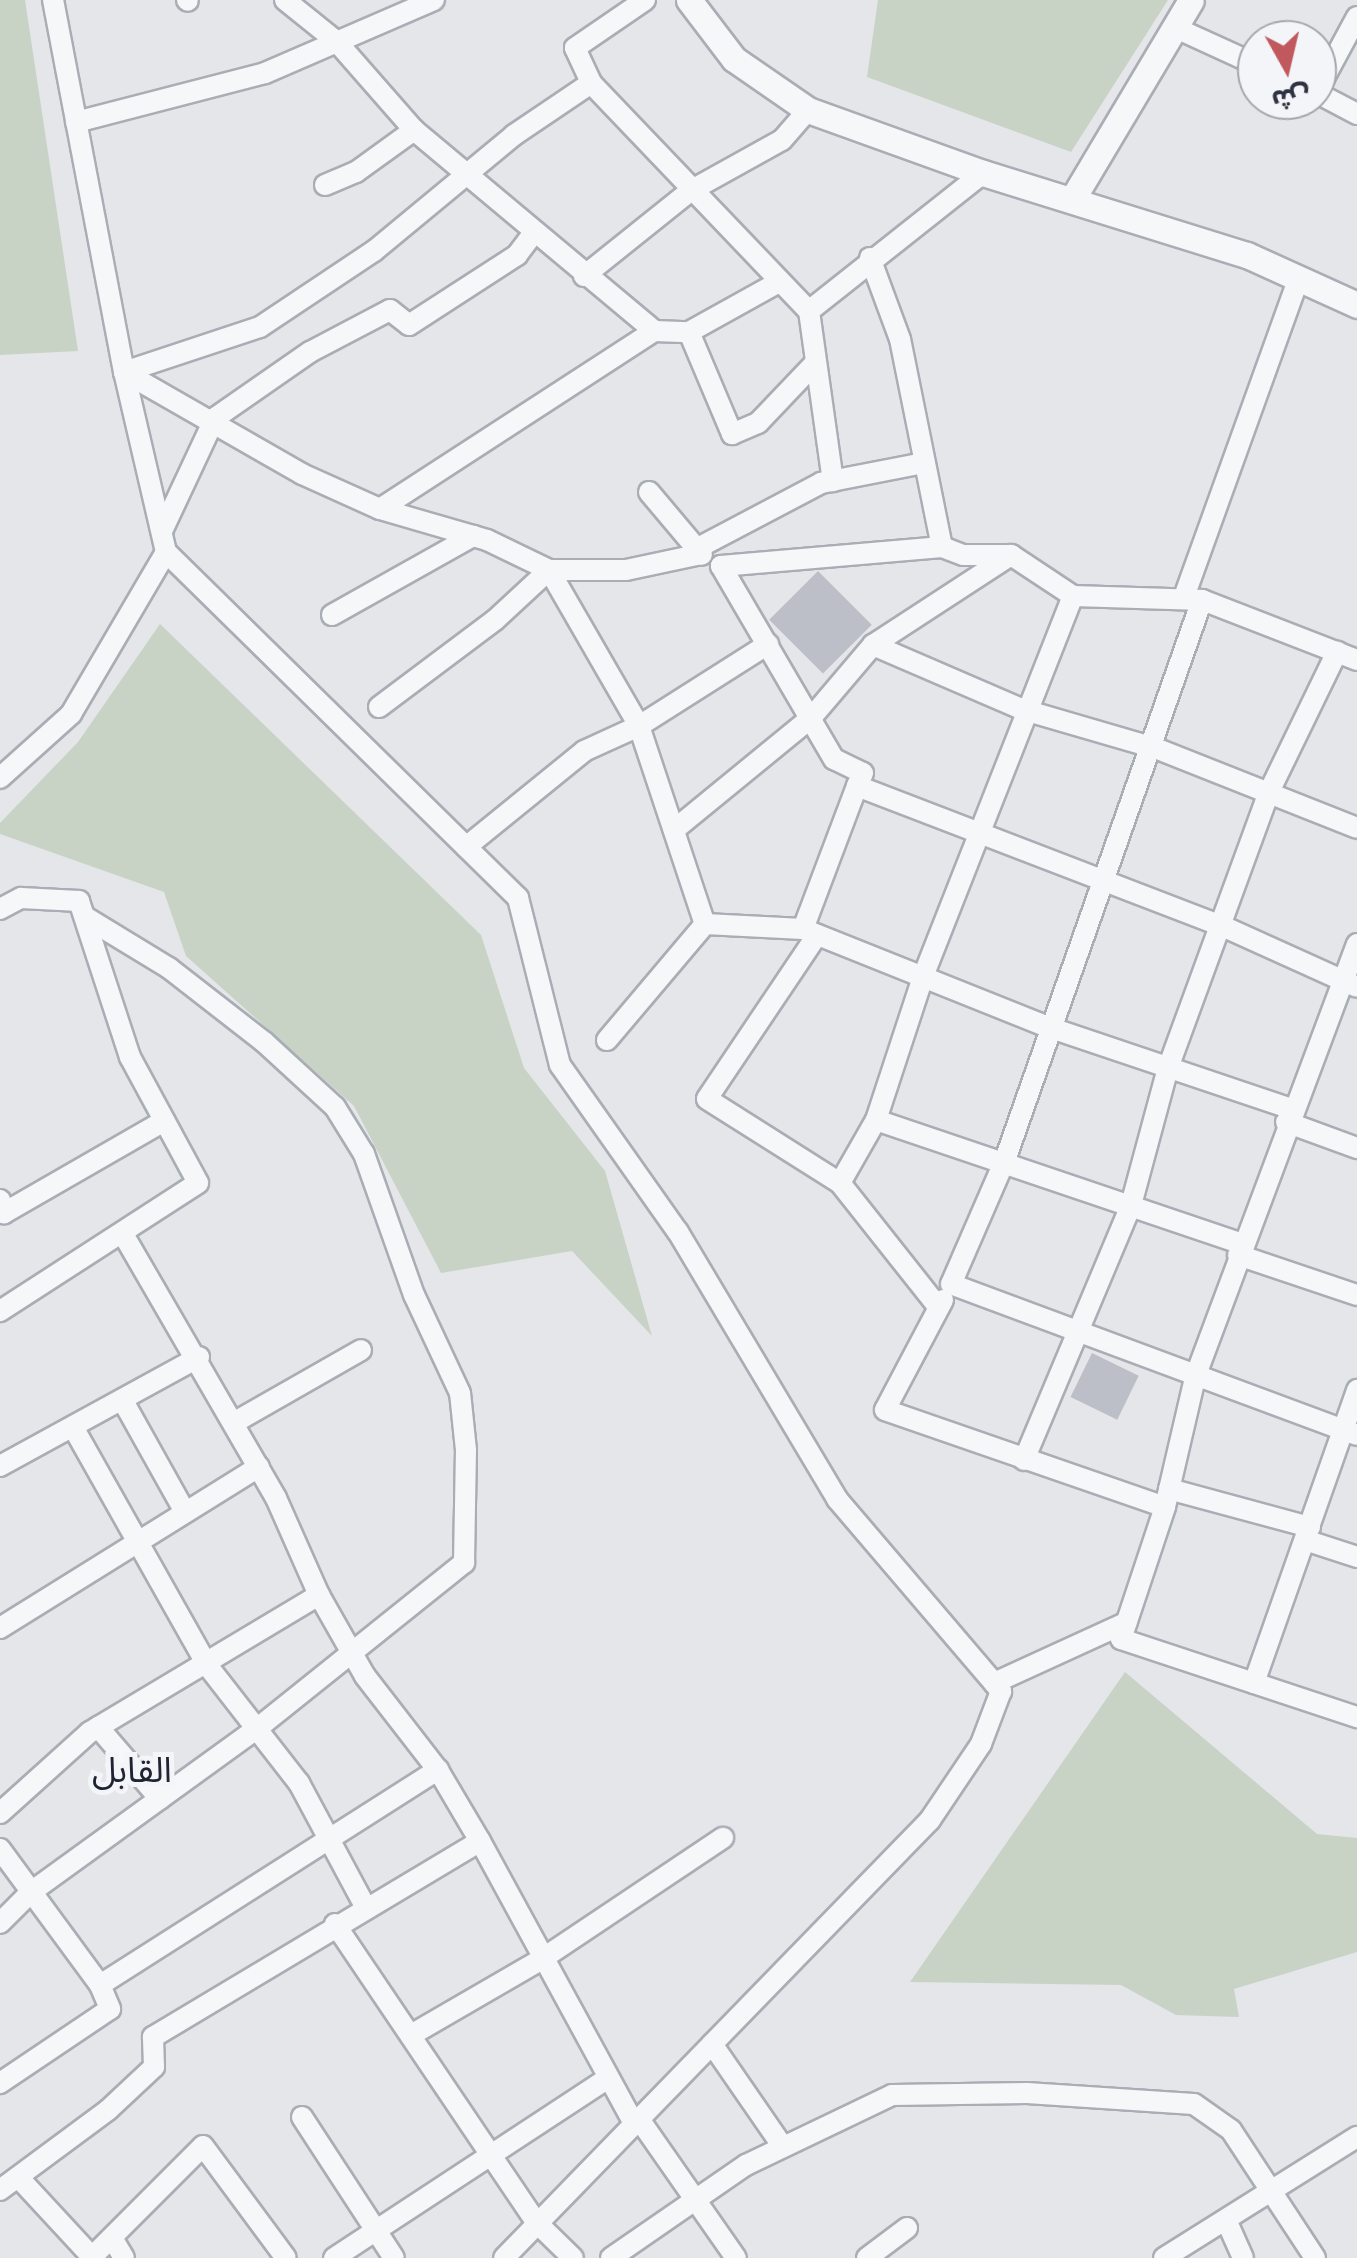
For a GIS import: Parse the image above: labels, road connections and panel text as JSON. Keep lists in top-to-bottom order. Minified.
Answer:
{"districts":["القابل"],"north":"bottom"}
